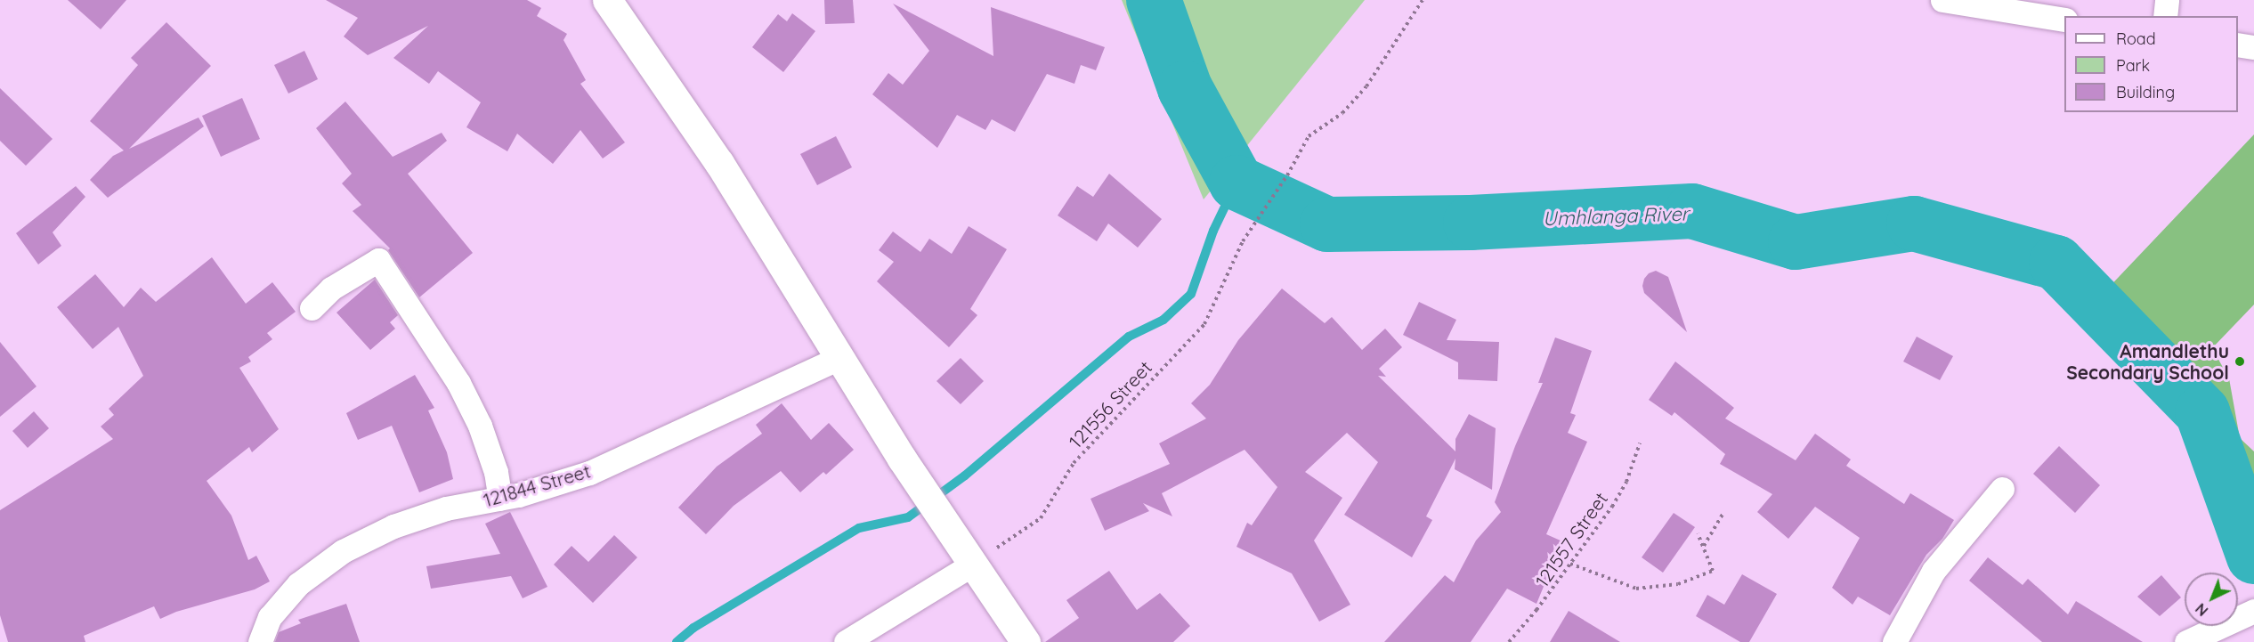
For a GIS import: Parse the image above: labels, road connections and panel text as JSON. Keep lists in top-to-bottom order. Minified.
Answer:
{"streets":{"street":["121844 Street"],"path":["121556 Street","121557 Street"]},"water":["Umhlanga River"],"places":["Amandlethu Secondary School"],"legend":["Road","Park","Building"],"north":"bottom left"}
